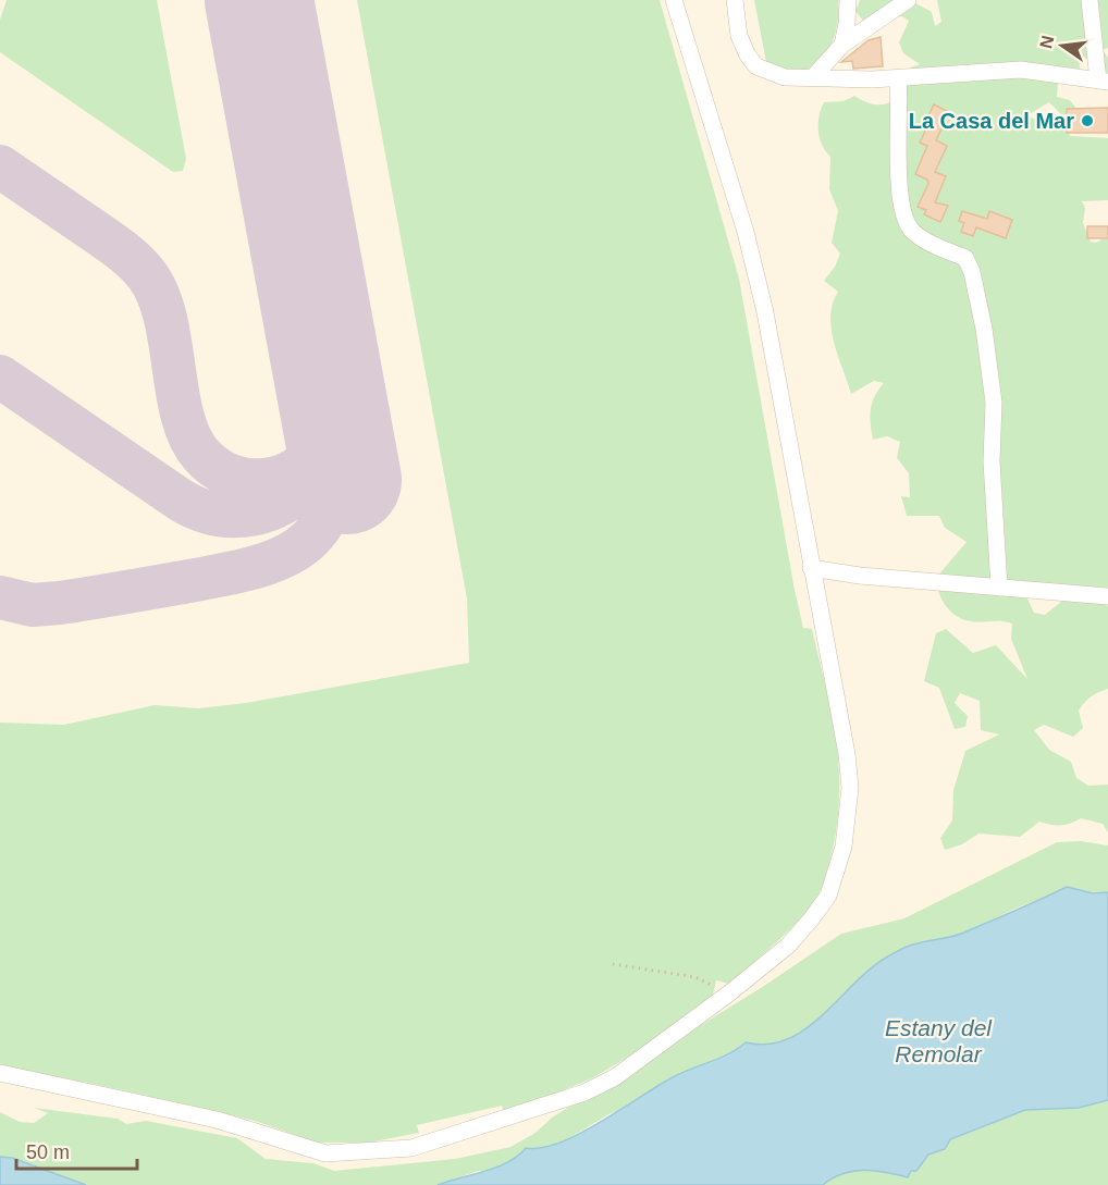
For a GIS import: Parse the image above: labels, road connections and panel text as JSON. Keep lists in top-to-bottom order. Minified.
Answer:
{"water":["Estany del Remolar"],"places":["La Casa del Mar"],"scale_bar":"50 m","north":"left"}
